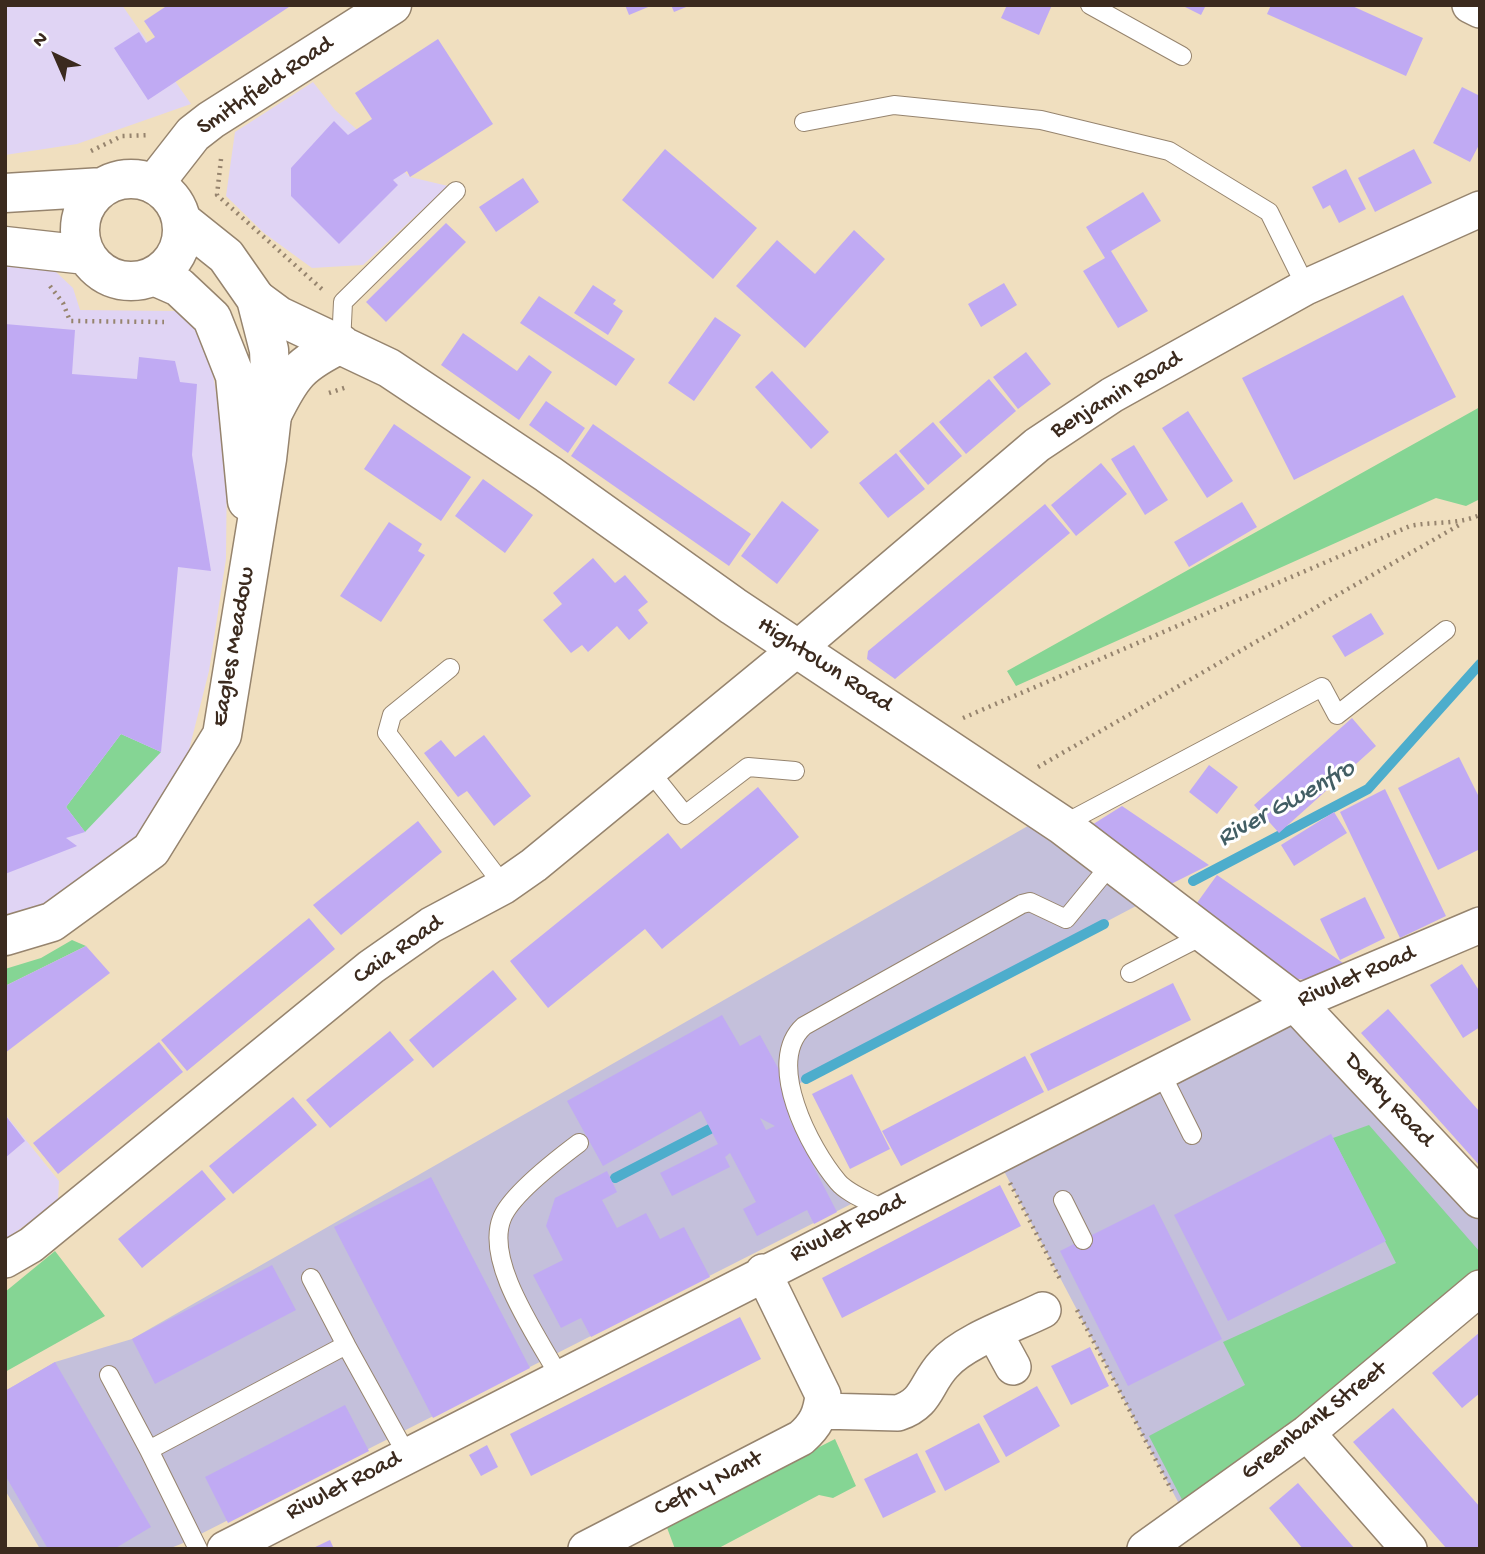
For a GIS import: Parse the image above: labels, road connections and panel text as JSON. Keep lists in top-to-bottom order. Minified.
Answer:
{"streets":{"street":["Smithfield Road","Benjamin Road","Eagles Meadow","Hightown Road","Caia Road","Rivulet Road","Derby Road","Greenbank Street","Cefn y Nant"]},"crossings":[["Smithfield Road","Eagles Meadow"],["Benjamin Road","Hightown Road"],["Benjamin Road","Caia Road"],["Eagles Meadow","Hightown Road"],["Hightown Road","Caia Road"],["Hightown Road","Rivulet Road"],["Hightown Road","Derby Road"],["Rivulet Road","Derby Road"]],"water":["River Gwenfro"],"north":"top left"}
